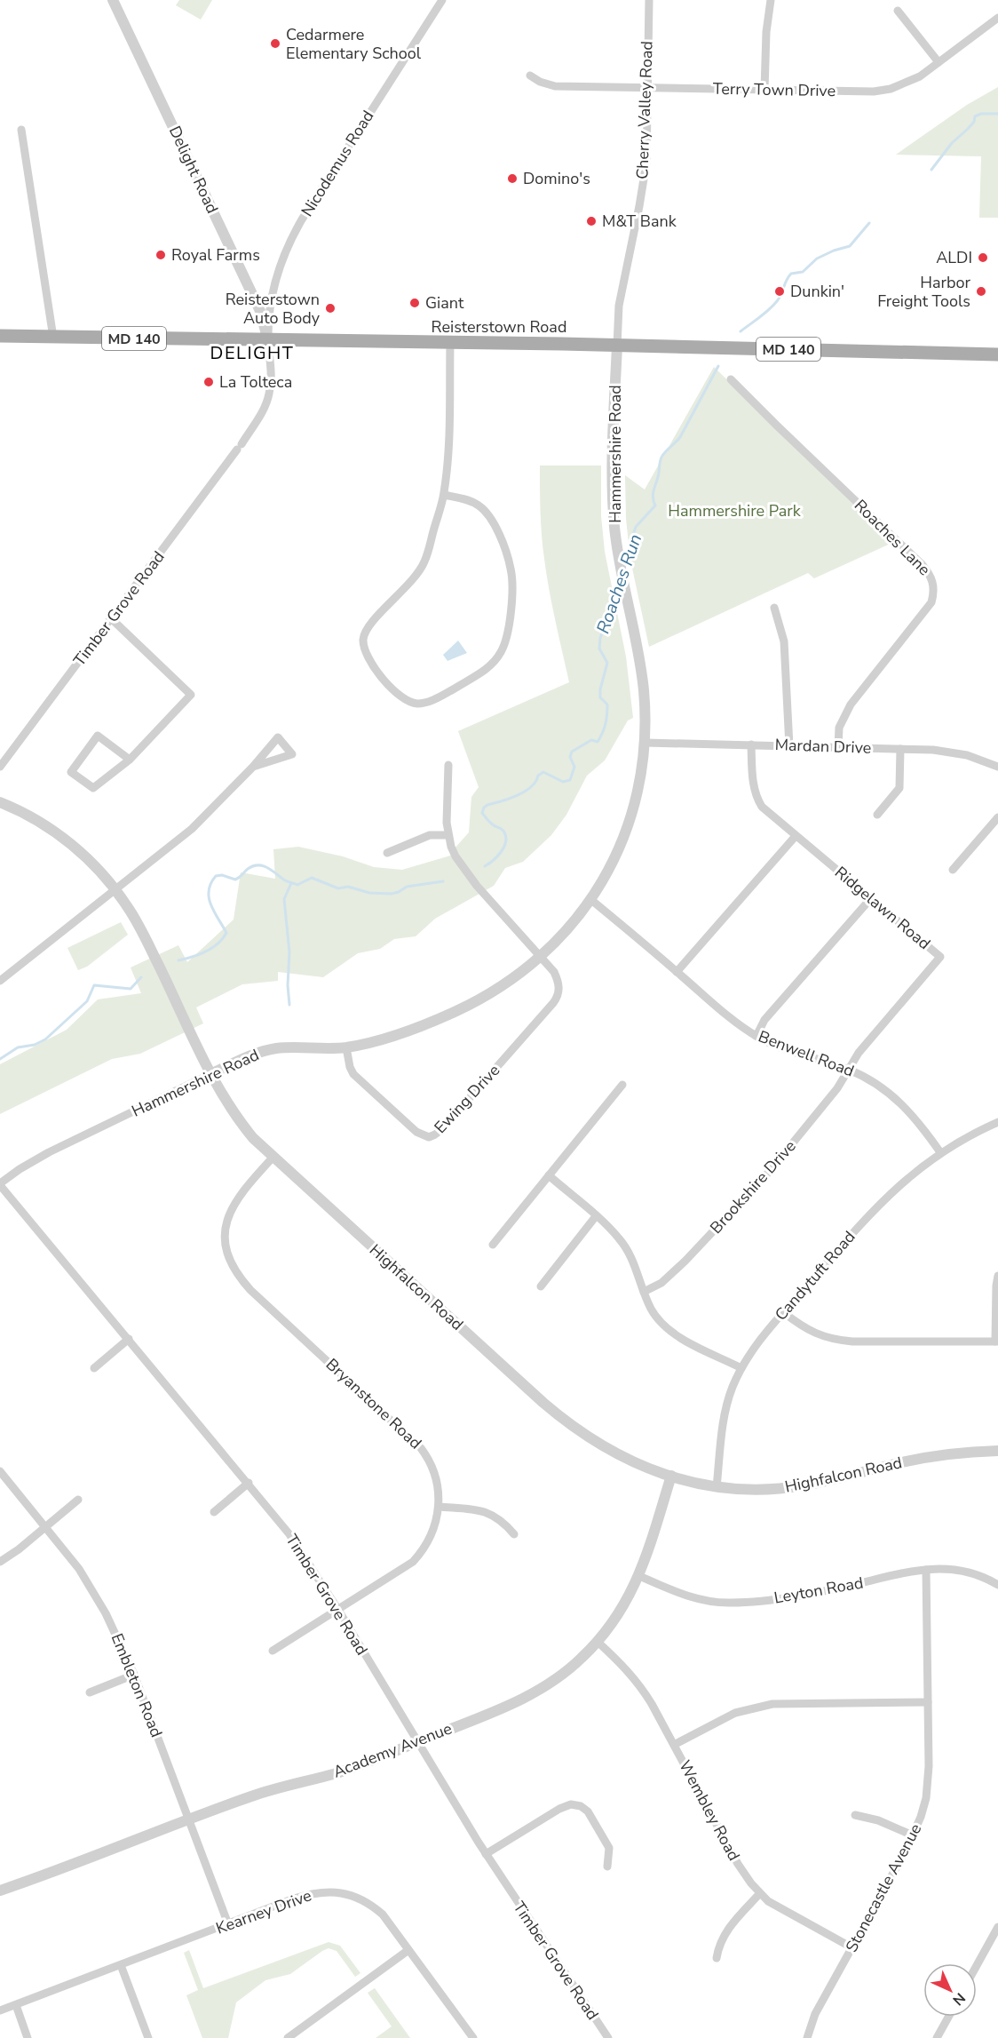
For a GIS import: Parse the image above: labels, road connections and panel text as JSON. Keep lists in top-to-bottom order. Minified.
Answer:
{"streets":{"main road":["Reisterstown Road","MD 140"],"street":["Terry Town Drive","Cherry Valley Road","Nicodemus Road","Delight Road","Hammershire Road","Roaches Lane","Timber Grove Road","Mardan Drive","Ridgelawn Road","Benwell Road","Ewing Drive","Brookshire Drive","Candytuft Road","Highfalcon Road","Bryanstone Road","Leyton Road","Embleton Road","Academy Avenue","Wembley Road","Stonecastle Avenue","Kearney Drive"]},"crossings":[["Terry Town Drive","Cherry Valley Road"],["Cherry Valley Road","Reisterstown Road"],["Cherry Valley Road","Hammershire Road"],["Nicodemus Road","Delight Road"],["Nicodemus Road","Reisterstown Road"],["Nicodemus Road","Timber Grove Road"],["Delight Road","Reisterstown Road"],["Delight Road","Timber Grove Road"],["Reisterstown Road","Hammershire Road"],["Reisterstown Road","Timber Grove Road"],["Hammershire Road","Timber Grove Road"],["Hammershire Road","Mardan Drive"],["Hammershire Road","Benwell Road"],["Hammershire Road","Ewing Drive"],["Hammershire Road","Highfalcon Road"],["Roaches Lane","Mardan Drive"],["Timber Grove Road","Bryanstone Road"],["Timber Grove Road","Academy Avenue"],["Mardan Drive","Ridgelawn Road"],["Ridgelawn Road","Benwell Road"],["Ridgelawn Road","Brookshire Drive"],["Benwell Road","Brookshire Drive"],["Benwell Road","Candytuft Road"],["Candytuft Road","Highfalcon Road"],["Highfalcon Road","Bryanstone Road"],["Highfalcon Road","Academy Avenue"],["Leyton Road","Academy Avenue"],["Leyton Road","Stonecastle Avenue"],["Embleton Road","Academy Avenue"],["Embleton Road","Kearney Drive"],["Academy Avenue","Wembley Road"],["Wembley Road","Stonecastle Avenue"]],"districts":["DELIGHT"],"water":["Roaches Run"],"parks":["Hammershire Park"],"places":["Cedarmere Elementary School","Domino's","M&T Bank","Royal Farms","ALDI","Dunkin'","Harbor Freight Tools","Giant","Reisterstown Auto Body","La Tolteca"],"north":"bottom right"}
